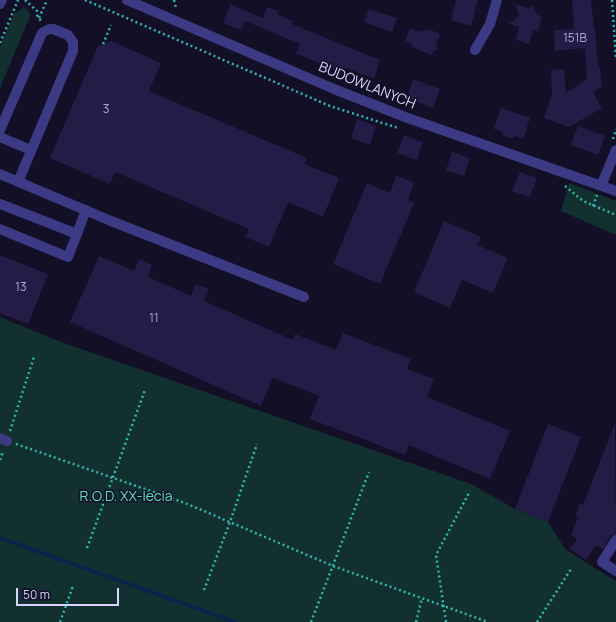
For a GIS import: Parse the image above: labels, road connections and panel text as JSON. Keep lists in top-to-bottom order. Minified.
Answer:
{"streets":{"street":["BUDOWLANYCH"]},"parks":["R.O.D. XX-lecia"],"house_numbers":["151B","3","13","11"],"scale_bar":"50 m"}
